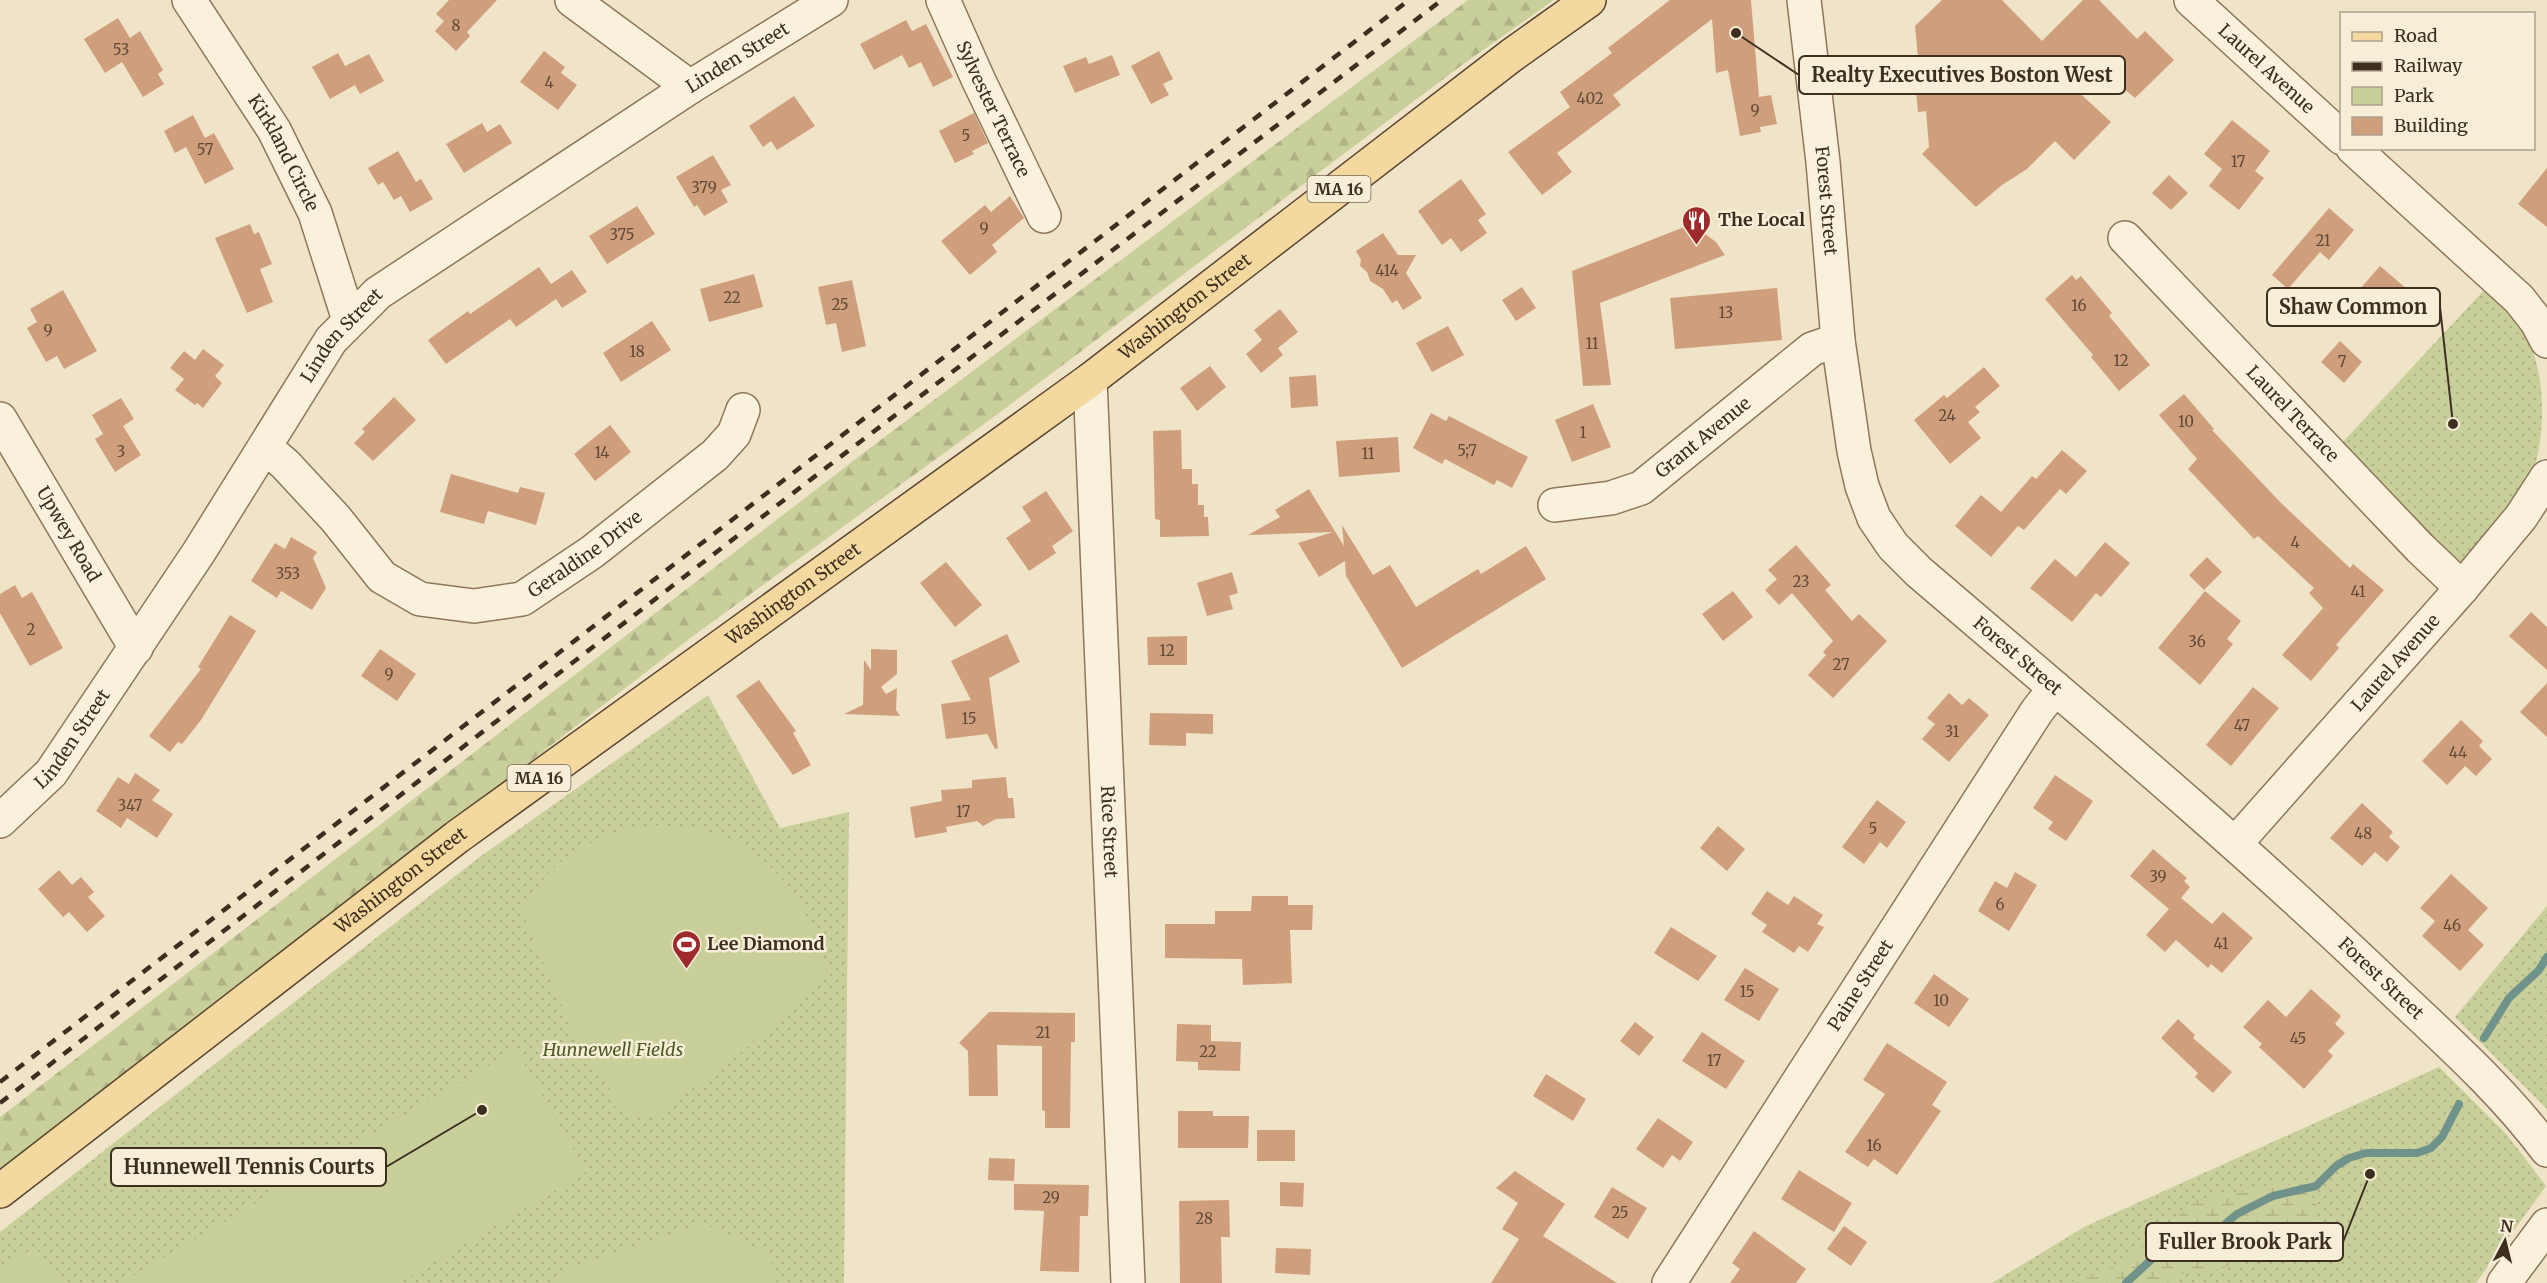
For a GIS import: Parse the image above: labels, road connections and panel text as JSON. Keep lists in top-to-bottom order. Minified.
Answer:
{"streets":{"main road":["MA 16","Washington Street"],"street":["Linden Street","Laurel Avenue","Sylvester Terrace","Kirkland Circle","Forest Street","Laurel Terrace","Grant Avenue","Upwey Road","Geraldine Drive","Rice Street","Paine Street"]},"crossings":[["Linden Street","Kirkland Circle"],["Linden Street","Upwey Road"],["Linden Street","Geraldine Drive"],["Laurel Avenue","Forest Street"],["Laurel Avenue","Laurel Terrace"],["Forest Street","Grant Avenue"],["Forest Street","Paine Street"],["Washington Street","Rice Street"]],"parks":["Hunnewell Fields"],"places":{"other":["Realty Executives Boston West","Shaw Common","Hunnewell Tennis Courts","Fuller Brook Park"],"restaurant":["The Local"],"sports":["Lee Diamond"]},"house_numbers":["8","53","4","402","9","5","57","17","379","9","375","21","414","22","25","16","13","9","11","18","12","7","24","10","1","5;7","3","14","11","4","353","23","41","2","36","12","27","9","15","47","31","44","347","17","5","48","39","6","46","41","15","10","21","45","22","17","16","29","25","28"],"legend":["Road","Railway","Park","Building"],"north":"top"}
